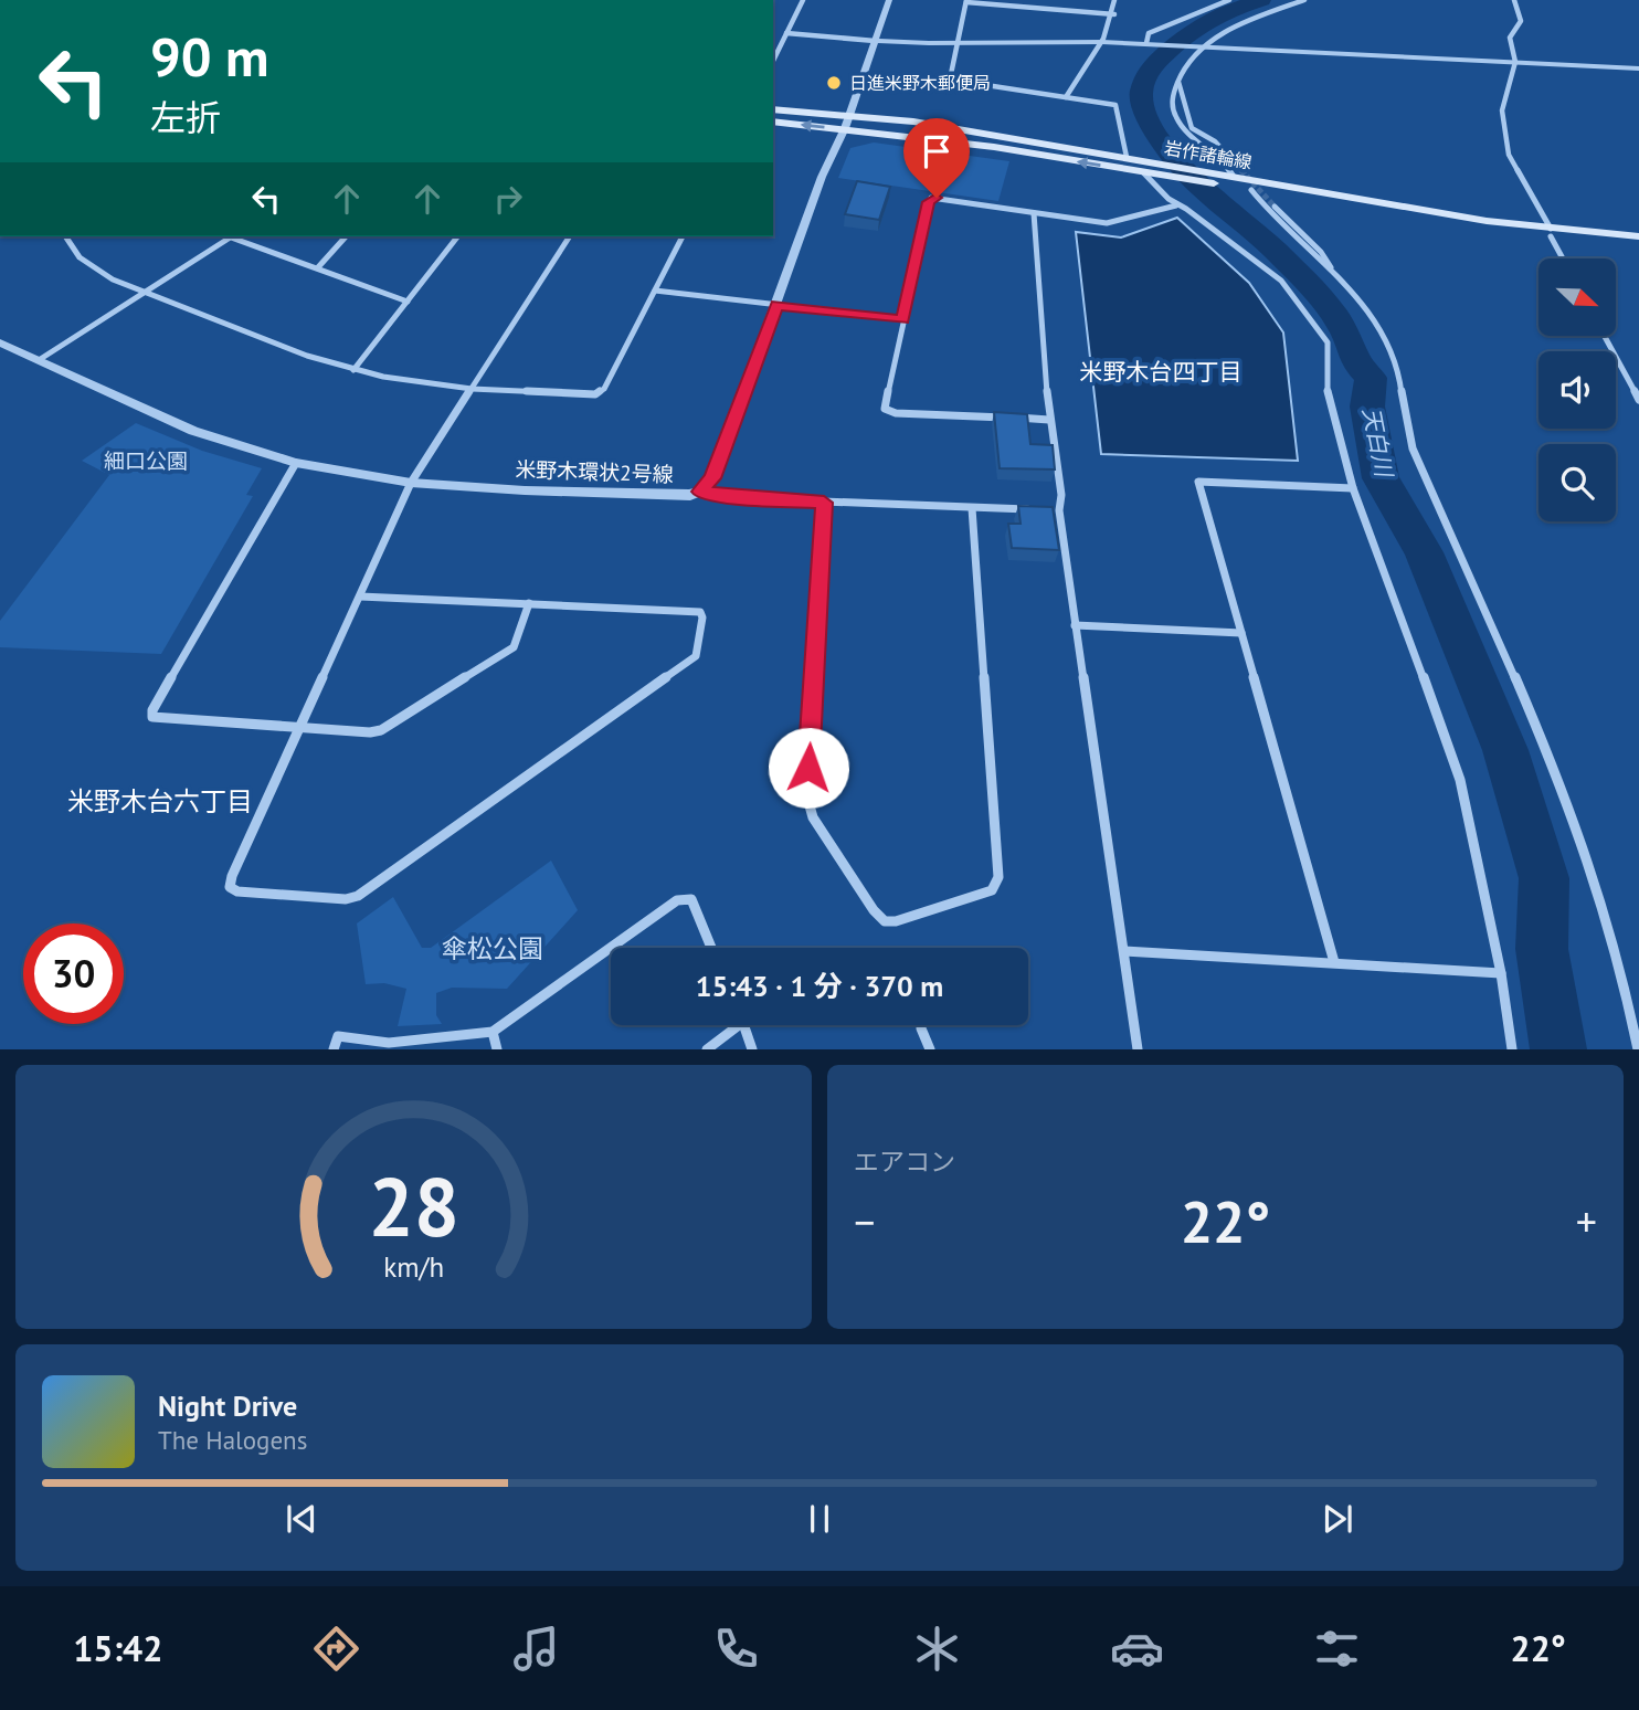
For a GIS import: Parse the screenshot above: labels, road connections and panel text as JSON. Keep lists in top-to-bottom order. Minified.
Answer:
{"streets":{"main road":["岩作諸輪線"],"street":["米野木環状2号線"]},"crossings":[["岩作諸輪線","米野木環状2号線"]],"districts":["米野木台四丁目","米野木台六丁目"],"water":["天白川"],"parks":["細口公園","傘松公園"],"places":["日進米野木郵便局"],"north":"bottom right","page":{"turn":["90 m","左折"],"limit":"30","trip":"15:43 · 1 分 · 370 m","tile":"エアコン","heat":["−","22°","+"],"song":["Night Drive","The Halogens"],"tabs":["15:42","22°"],"gauge":["28","km/h"]}}
